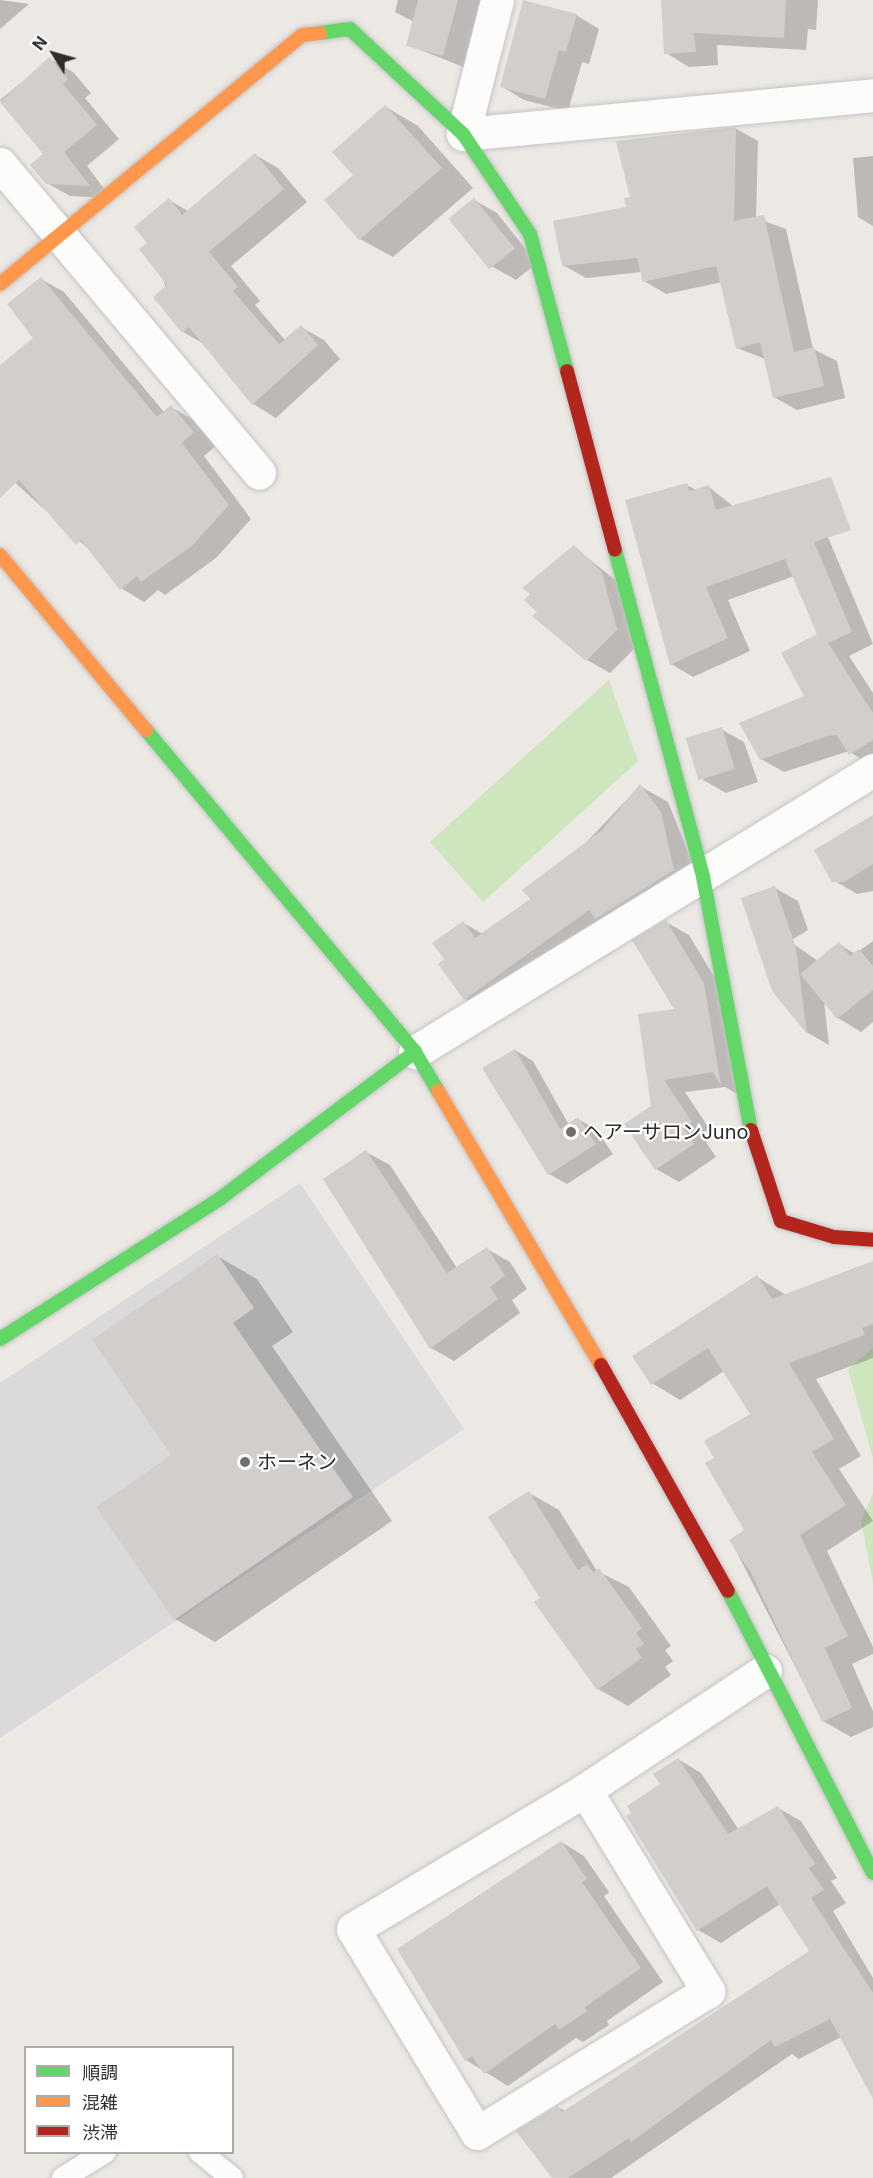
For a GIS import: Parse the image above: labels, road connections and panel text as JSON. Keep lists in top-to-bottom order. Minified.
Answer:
{"places":["ヘアーサロンJuno","ホーネン"],"legend":["順調","混雑","渋滞"],"north":"top left"}
